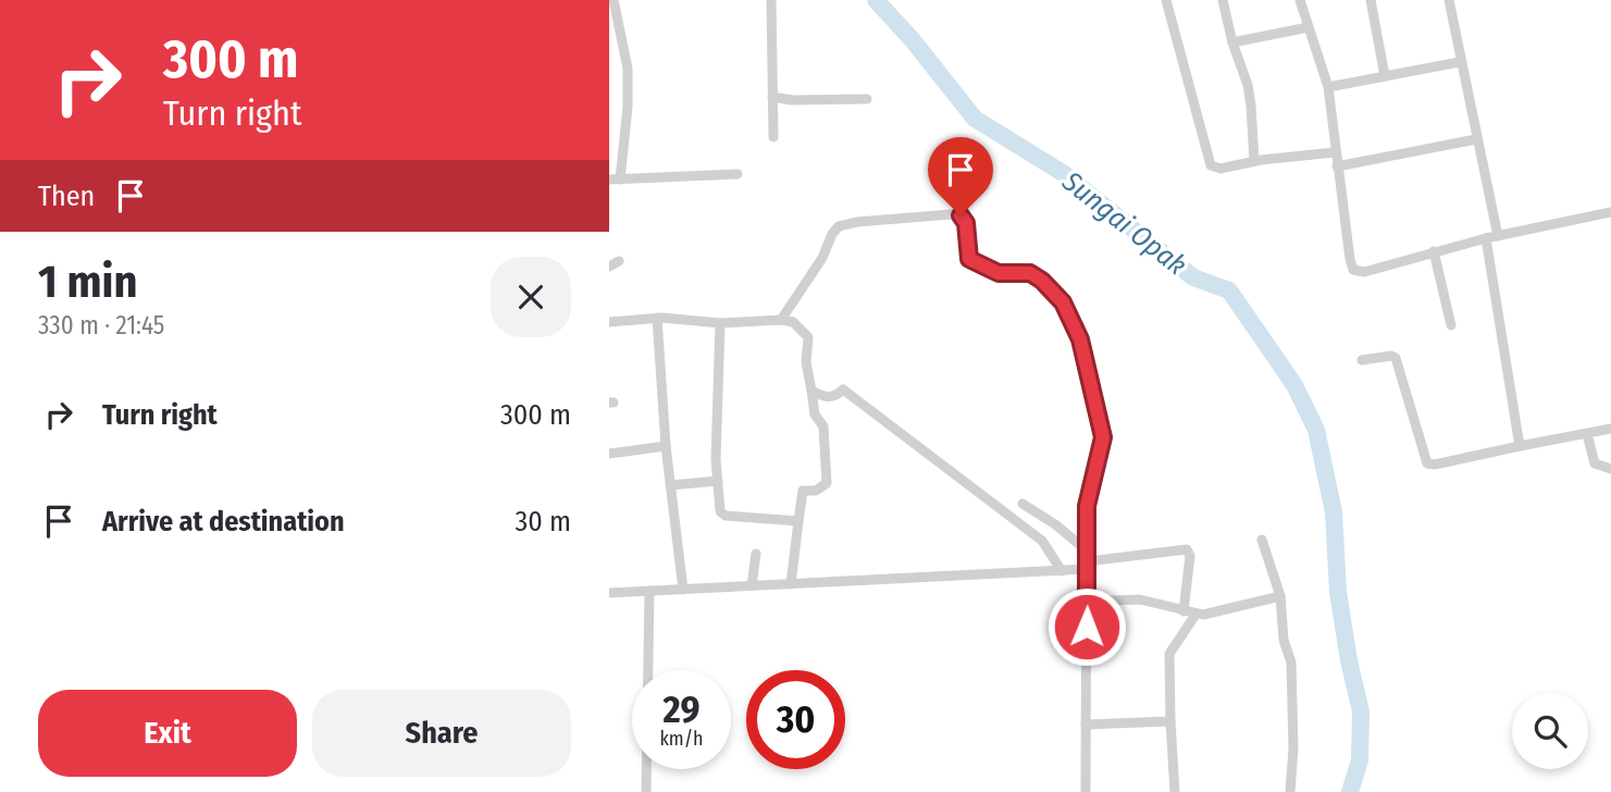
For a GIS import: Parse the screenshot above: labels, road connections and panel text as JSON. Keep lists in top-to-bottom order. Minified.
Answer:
{"water":["Sungai Opak"],"page":{"turn":["300 m","Turn right"],"then":"Then","heading":["1 min","330 m · 21:45"],"list":[{"name":"Turn right","value":"300 m"},{"name":"Arrive at destination","value":"30 m"}],"speed":"29 km/h","limit":"30","buttons":["Exit","Share"]}}
